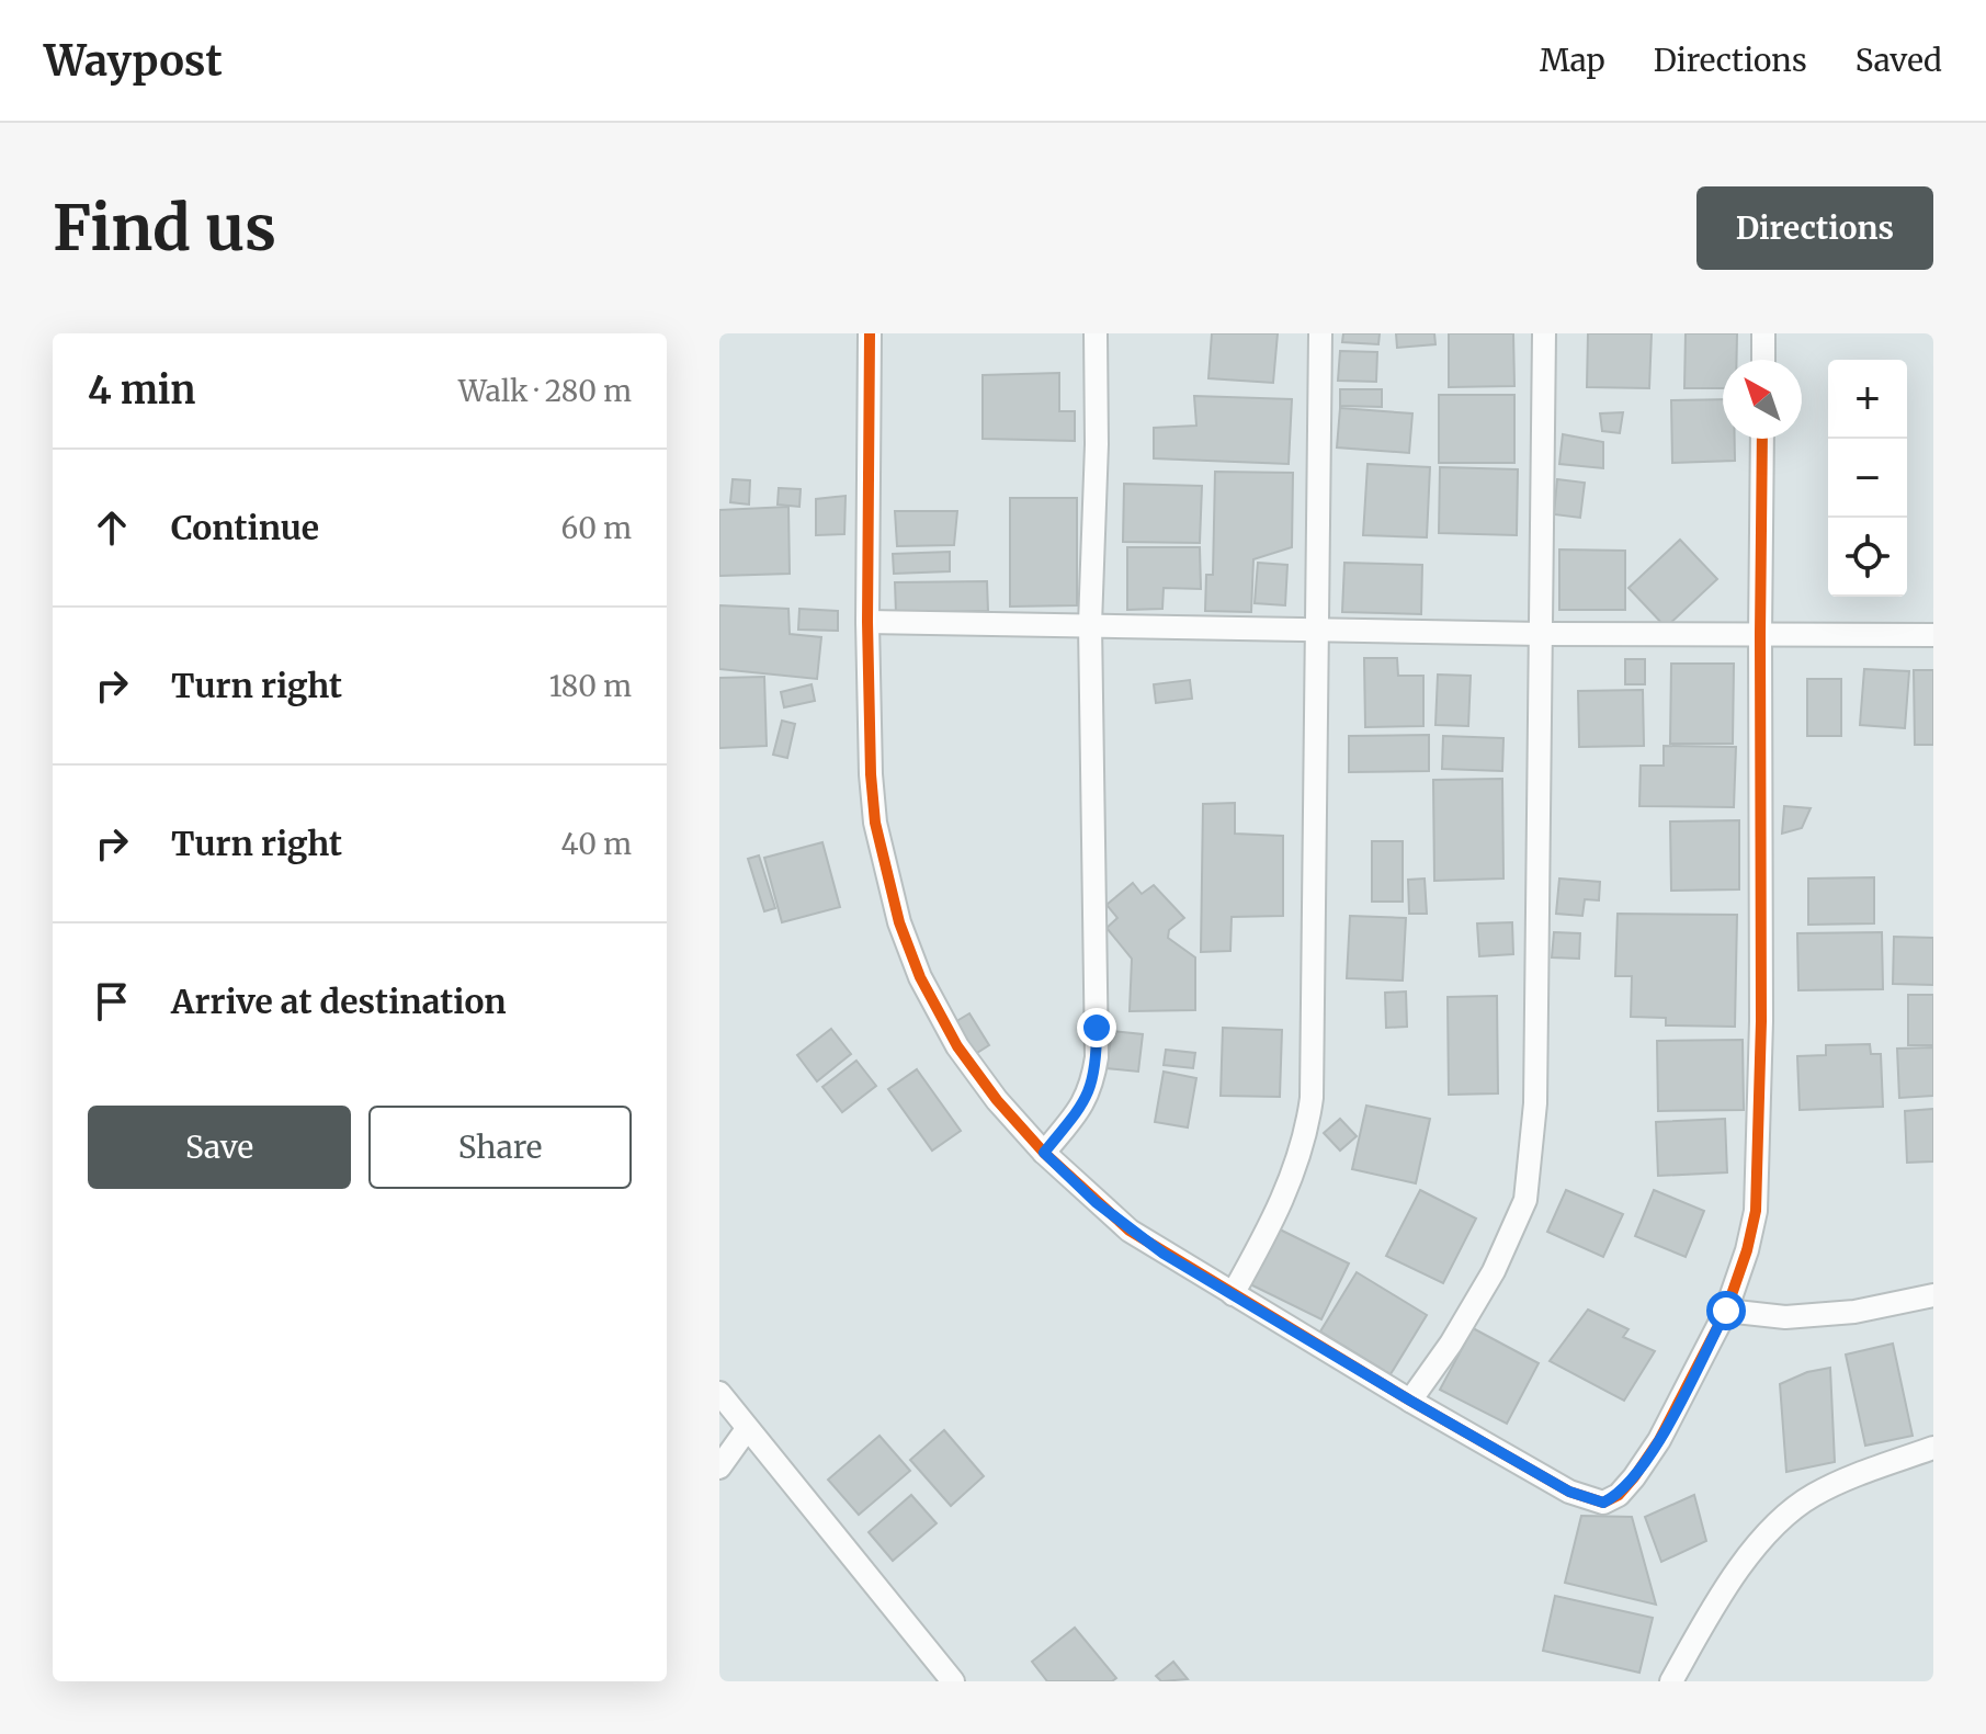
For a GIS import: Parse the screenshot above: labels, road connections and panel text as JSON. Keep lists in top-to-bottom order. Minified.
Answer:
{"north":"top left","page":{"header":"Waypost","nav":["Map","Directions","Saved"],"buttons":["Directions",["Save","Share"]],"title":"Find us","heading":["4 min","Walk · 280 m"],"map_buttons":["+","−"],"list":[["Continue","60 m"],["Turn right","180 m"],["Turn right","40 m"],"Arrive at destination"]}}
